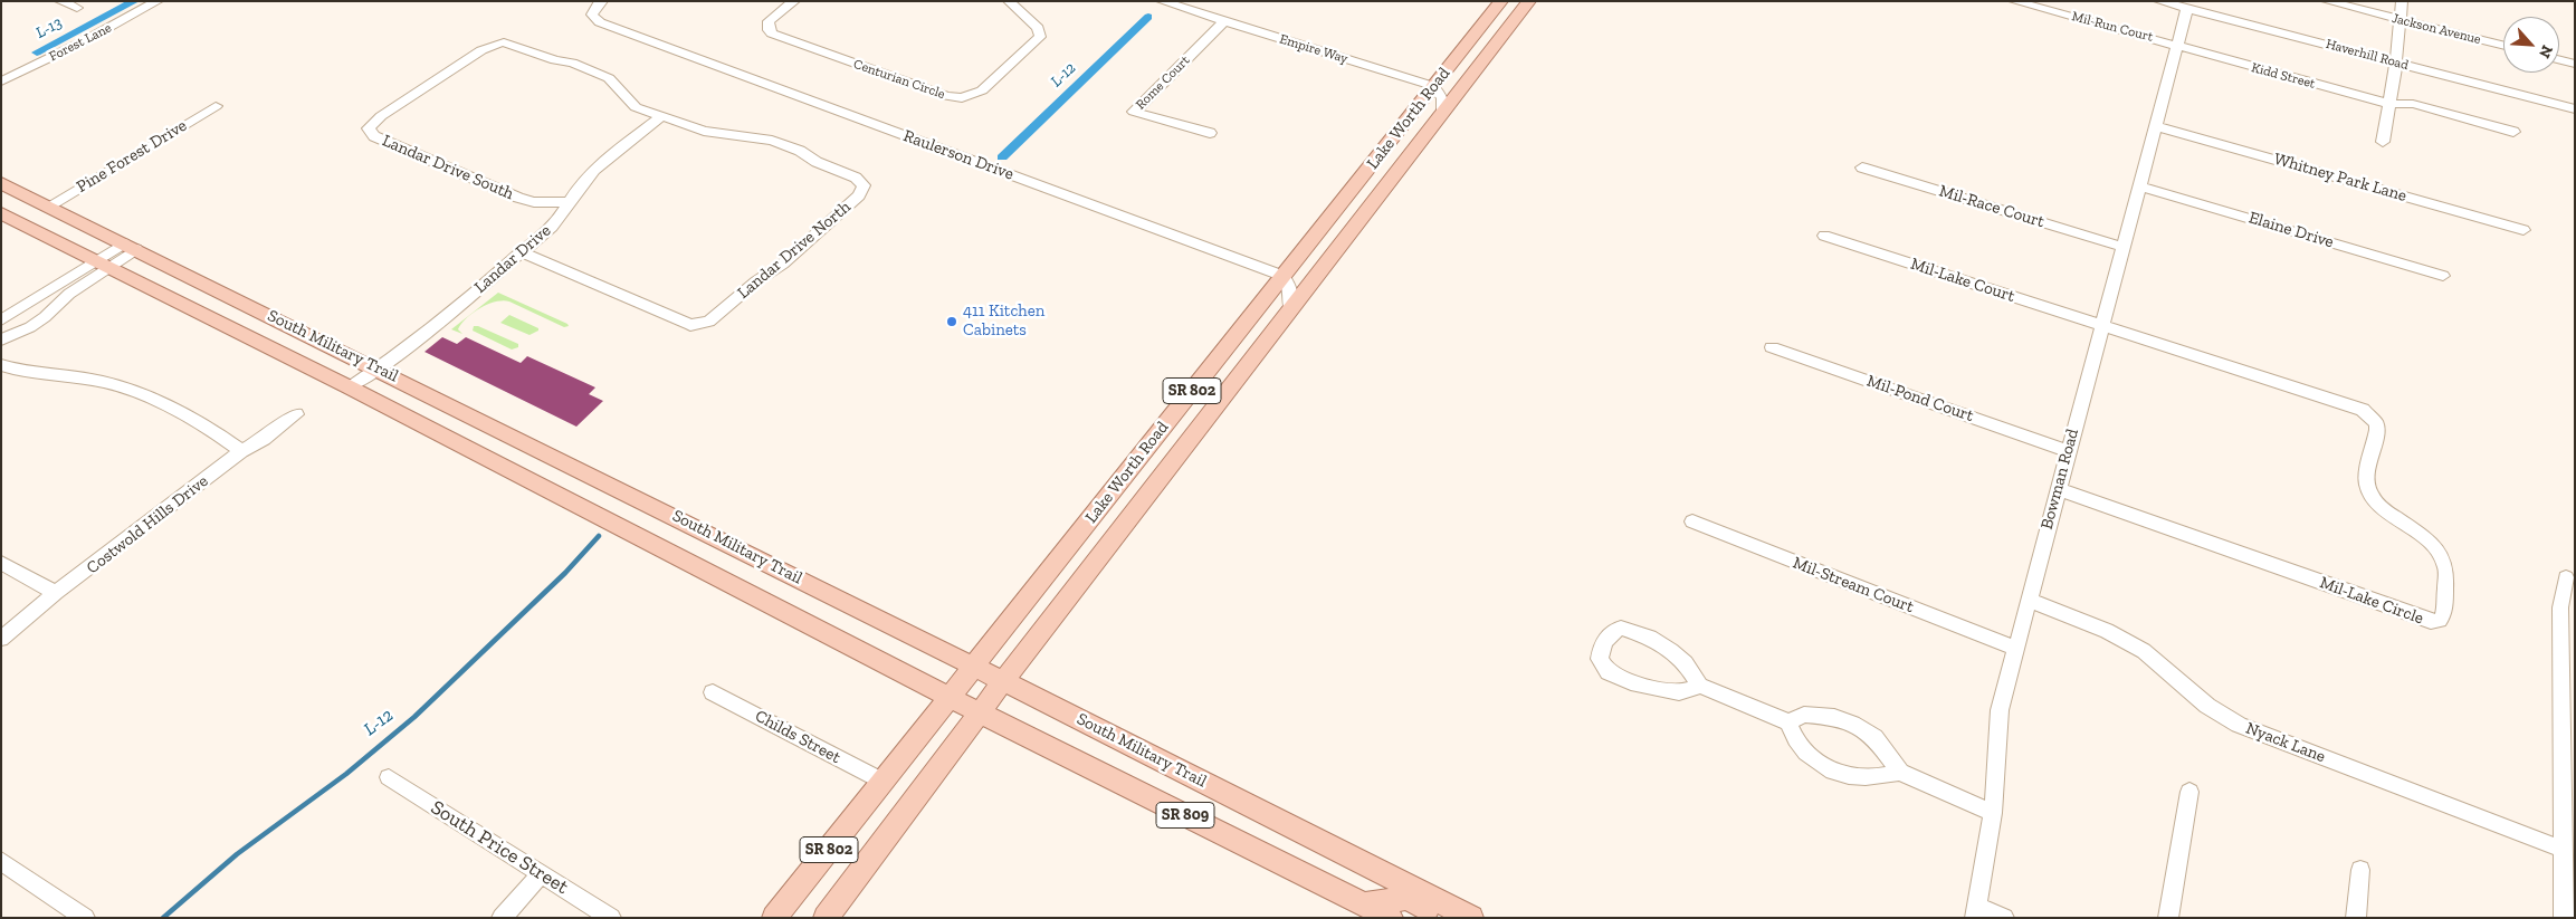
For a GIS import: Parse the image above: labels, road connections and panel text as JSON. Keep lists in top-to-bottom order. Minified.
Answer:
{"streets":{"main road":["Lake Worth Road","South Military Trail","SR 802","SR 809"],"street":["Mil-Run Court","Jackson Avenue","Forest Lane","Empire Way","Haverhill Road","Kidd Street","Centurian Circle","Rome Court","Raulerson Drive","Pine Forest Drive","Landar Drive South","Whitney Park Lane","Mil-Race Court","Elaine Drive","Landar Drive North","Landar Drive","Mil-Lake Court","Mil-Pond Court","Bowman Road","Costwold Hills Drive","Mil-Stream Court","Mil-Lake Circle","Childs Street","Nyack Lane","South Price Street"]},"crossings":[["Mil-Run Court","Kidd Street"],["Mil-Run Court","Bowman Road"],["Empire Way","Rome Court"],["Empire Way","Lake Worth Road"],["Haverhill Road","Bowman Road"],["Kidd Street","Bowman Road"],["Lake Worth Road","Raulerson Drive"],["Lake Worth Road","South Military Trail"],["Lake Worth Road","Childs Street"],["Pine Forest Drive","South Military Trail"],["Landar Drive South","Landar Drive North"],["Landar Drive South","Landar Drive"],["Whitney Park Lane","Bowman Road"],["Mil-Race Court","Bowman Road"],["Elaine Drive","Bowman Road"],["Landar Drive North","Landar Drive"],["Landar Drive","South Military Trail"],["Mil-Lake Court","Bowman Road"],["Mil-Lake Court","Mil-Lake Circle"],["Mil-Pond Court","Bowman Road"],["Bowman Road","Mil-Stream Court"],["Bowman Road","Mil-Lake Circle"],["Bowman Road","Nyack Lane"]],"water":["L-13","L-12"],"places":["411 Kitchen Cabinets"],"north":"bottom right"}
